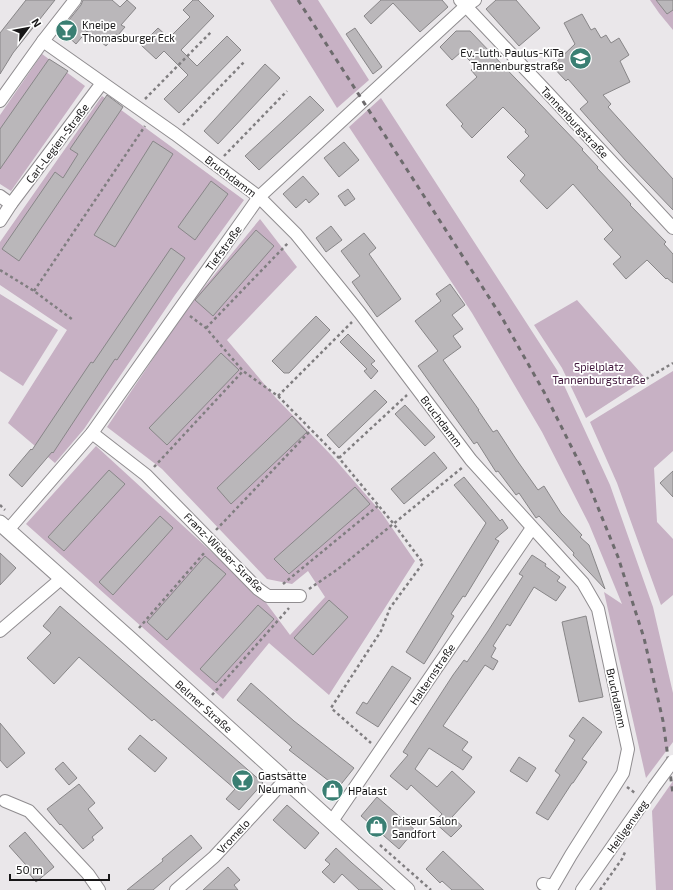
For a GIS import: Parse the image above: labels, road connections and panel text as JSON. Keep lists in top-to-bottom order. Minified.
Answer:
{"streets":{"street":["Tannenburgstraße","Carl-Legien-Straße","Bruchdamm","Tiefstraße","Franz-Wieber-Straße","Halternstraße","Belmer Straße","Heiligenweg","Vromelo"]},"crossings":[["Tannenburgstraße","Tiefstraße"],["Carl-Legien-Straße","Bruchdamm"],["Bruchdamm","Tiefstraße"],["Bruchdamm","Halternstraße"],["Tiefstraße","Franz-Wieber-Straße"],["Tiefstraße","Belmer Straße"],["Halternstraße","Belmer Straße"],["Belmer Straße","Vromelo"]],"parks":["Spielplatz Tannenburgstraße"],"places":{"bar":["Kneipe Thomasburger Eck","Gastsätte Neumann"],"school or university":["Ev.-luth. Paulus-KiTa Tannenburgstraße"],"shop":["HPalast","Friseur Salon Sandfort"]},"scale_bar":"50 m","north":"top right"}
